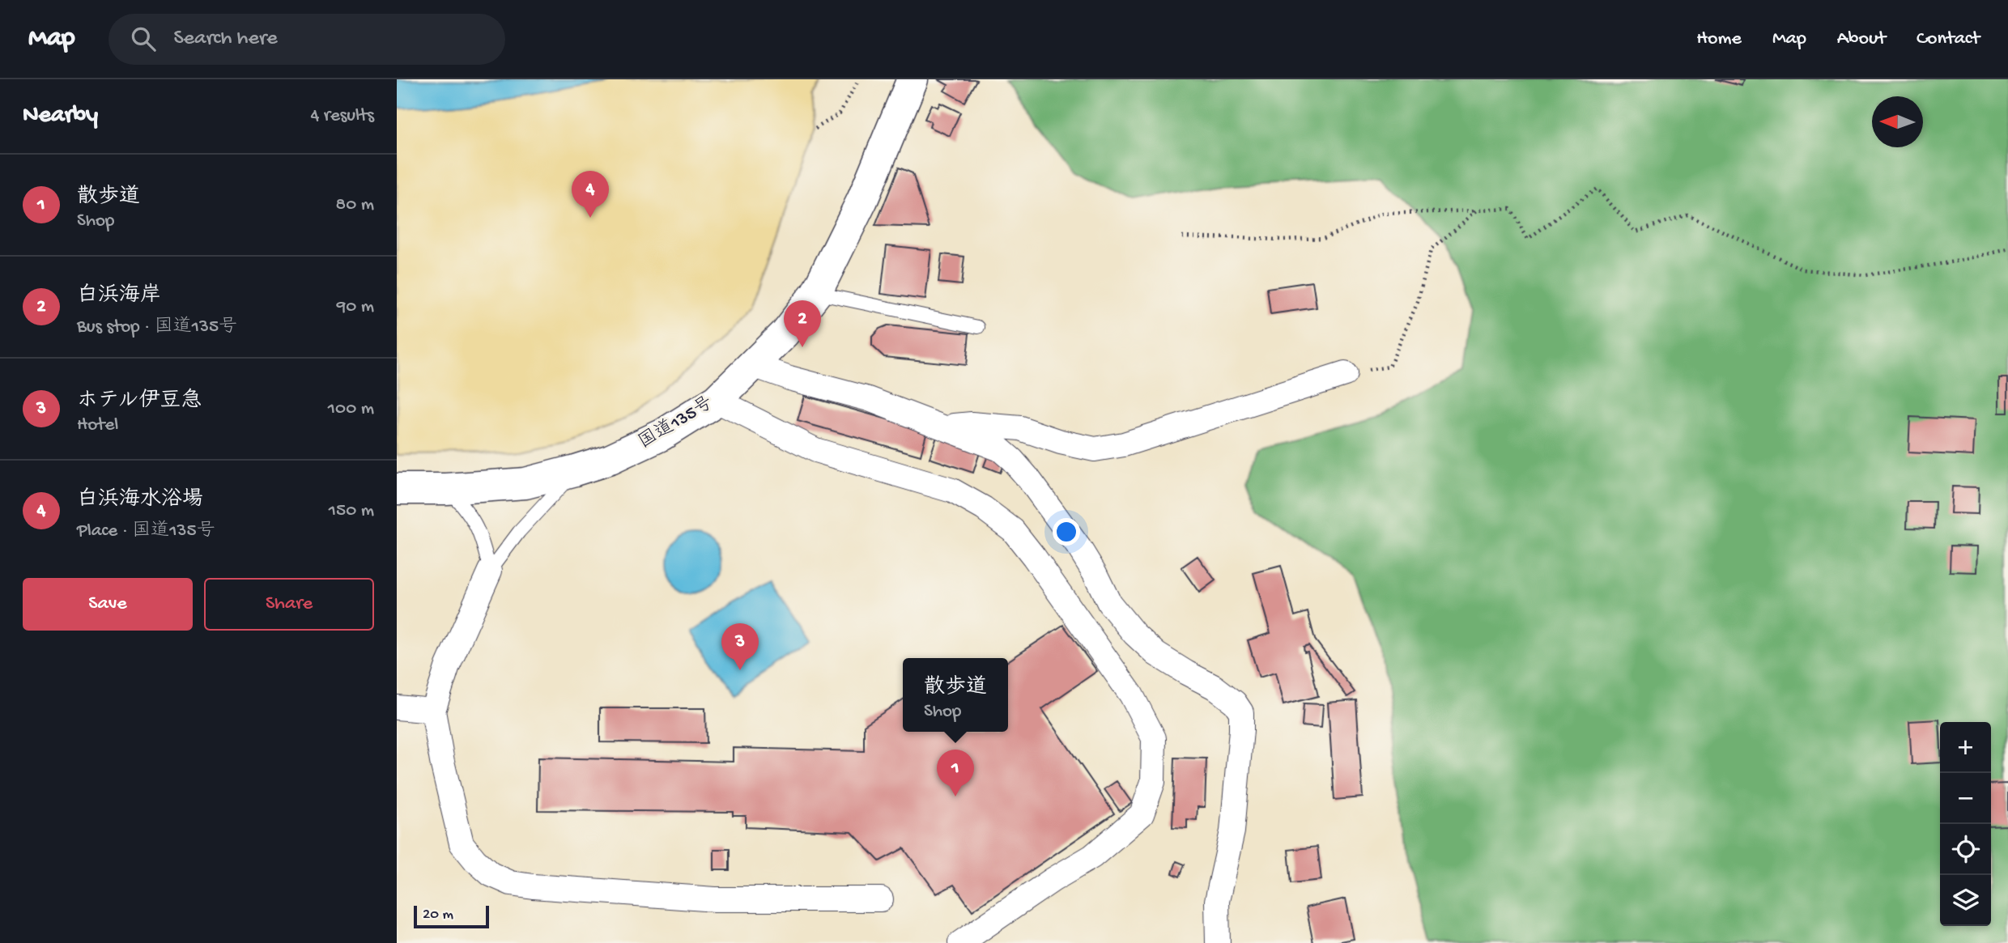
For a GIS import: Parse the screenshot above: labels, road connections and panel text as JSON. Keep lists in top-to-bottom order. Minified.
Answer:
{"streets":{"highway":["国道135号"]},"scale_bar":"20 m","north":"left","page":{"header":"Map","search":"Search here","nav":["Home","Map","About","Contact"],"heading":["Nearby","4 results"],"list":[{"mark":"1","name":"散歩道","note":"Shop","value":"80 m"},{"mark":"2","name":"白浜海岸","note":"Bus stop · 国道135号","value":"90 m"},{"mark":"3","name":"ホテル伊豆急","note":"Hotel","value":"100 m"},{"mark":"4","name":"白浜海水浴場","note":"Place · 国道135号","value":"150 m"}],"pins":["4","2","3","1"],"buttons":["Save","Share"],"popup":["散歩道","Shop"],"map_buttons":["+","−"],"scale":"20 m"}}
